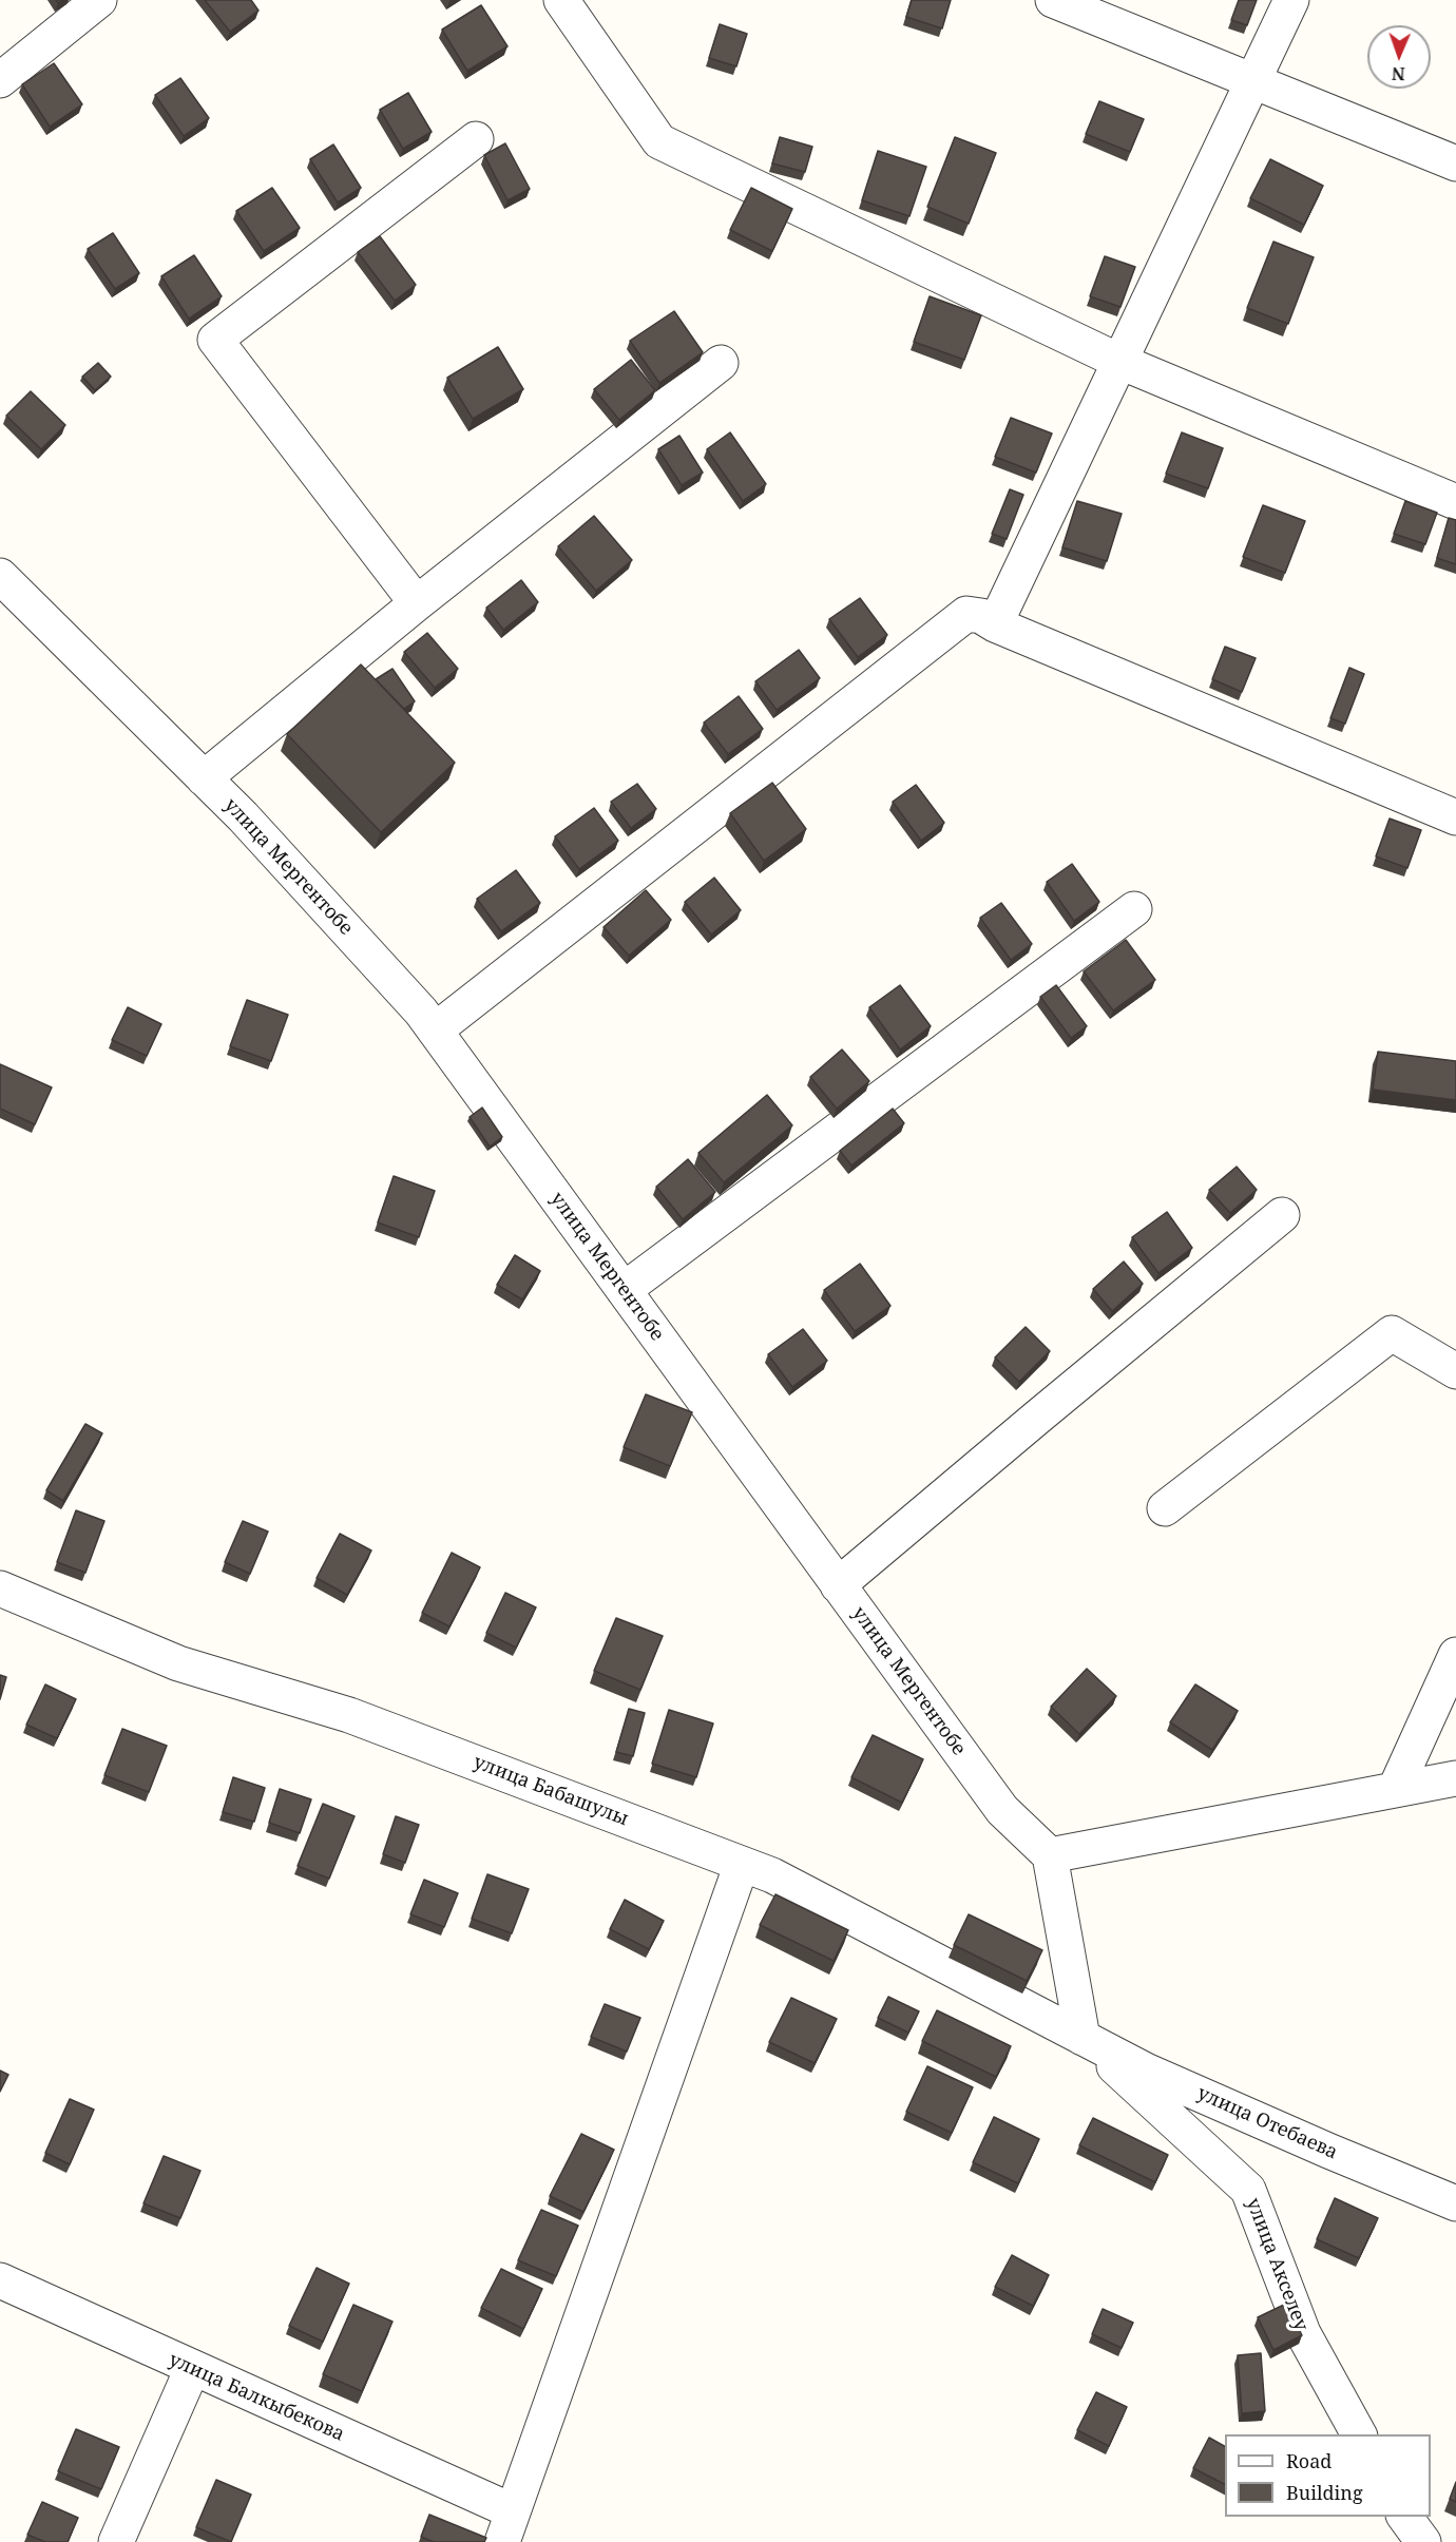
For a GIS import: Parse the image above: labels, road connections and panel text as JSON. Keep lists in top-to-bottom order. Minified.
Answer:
{"streets":{"street":["улица Мергентобе","улица Бабашулы","улица Отебаева","улица Акселеу","улица Балкыбекова"]},"crossings":[["улица Бабашулы","улица Отебаева"],["улица Бабашулы","улица Акселеу"],["улица Отебаева","улица Акселеу"]],"legend":["Road","Building"],"north":"bottom"}
